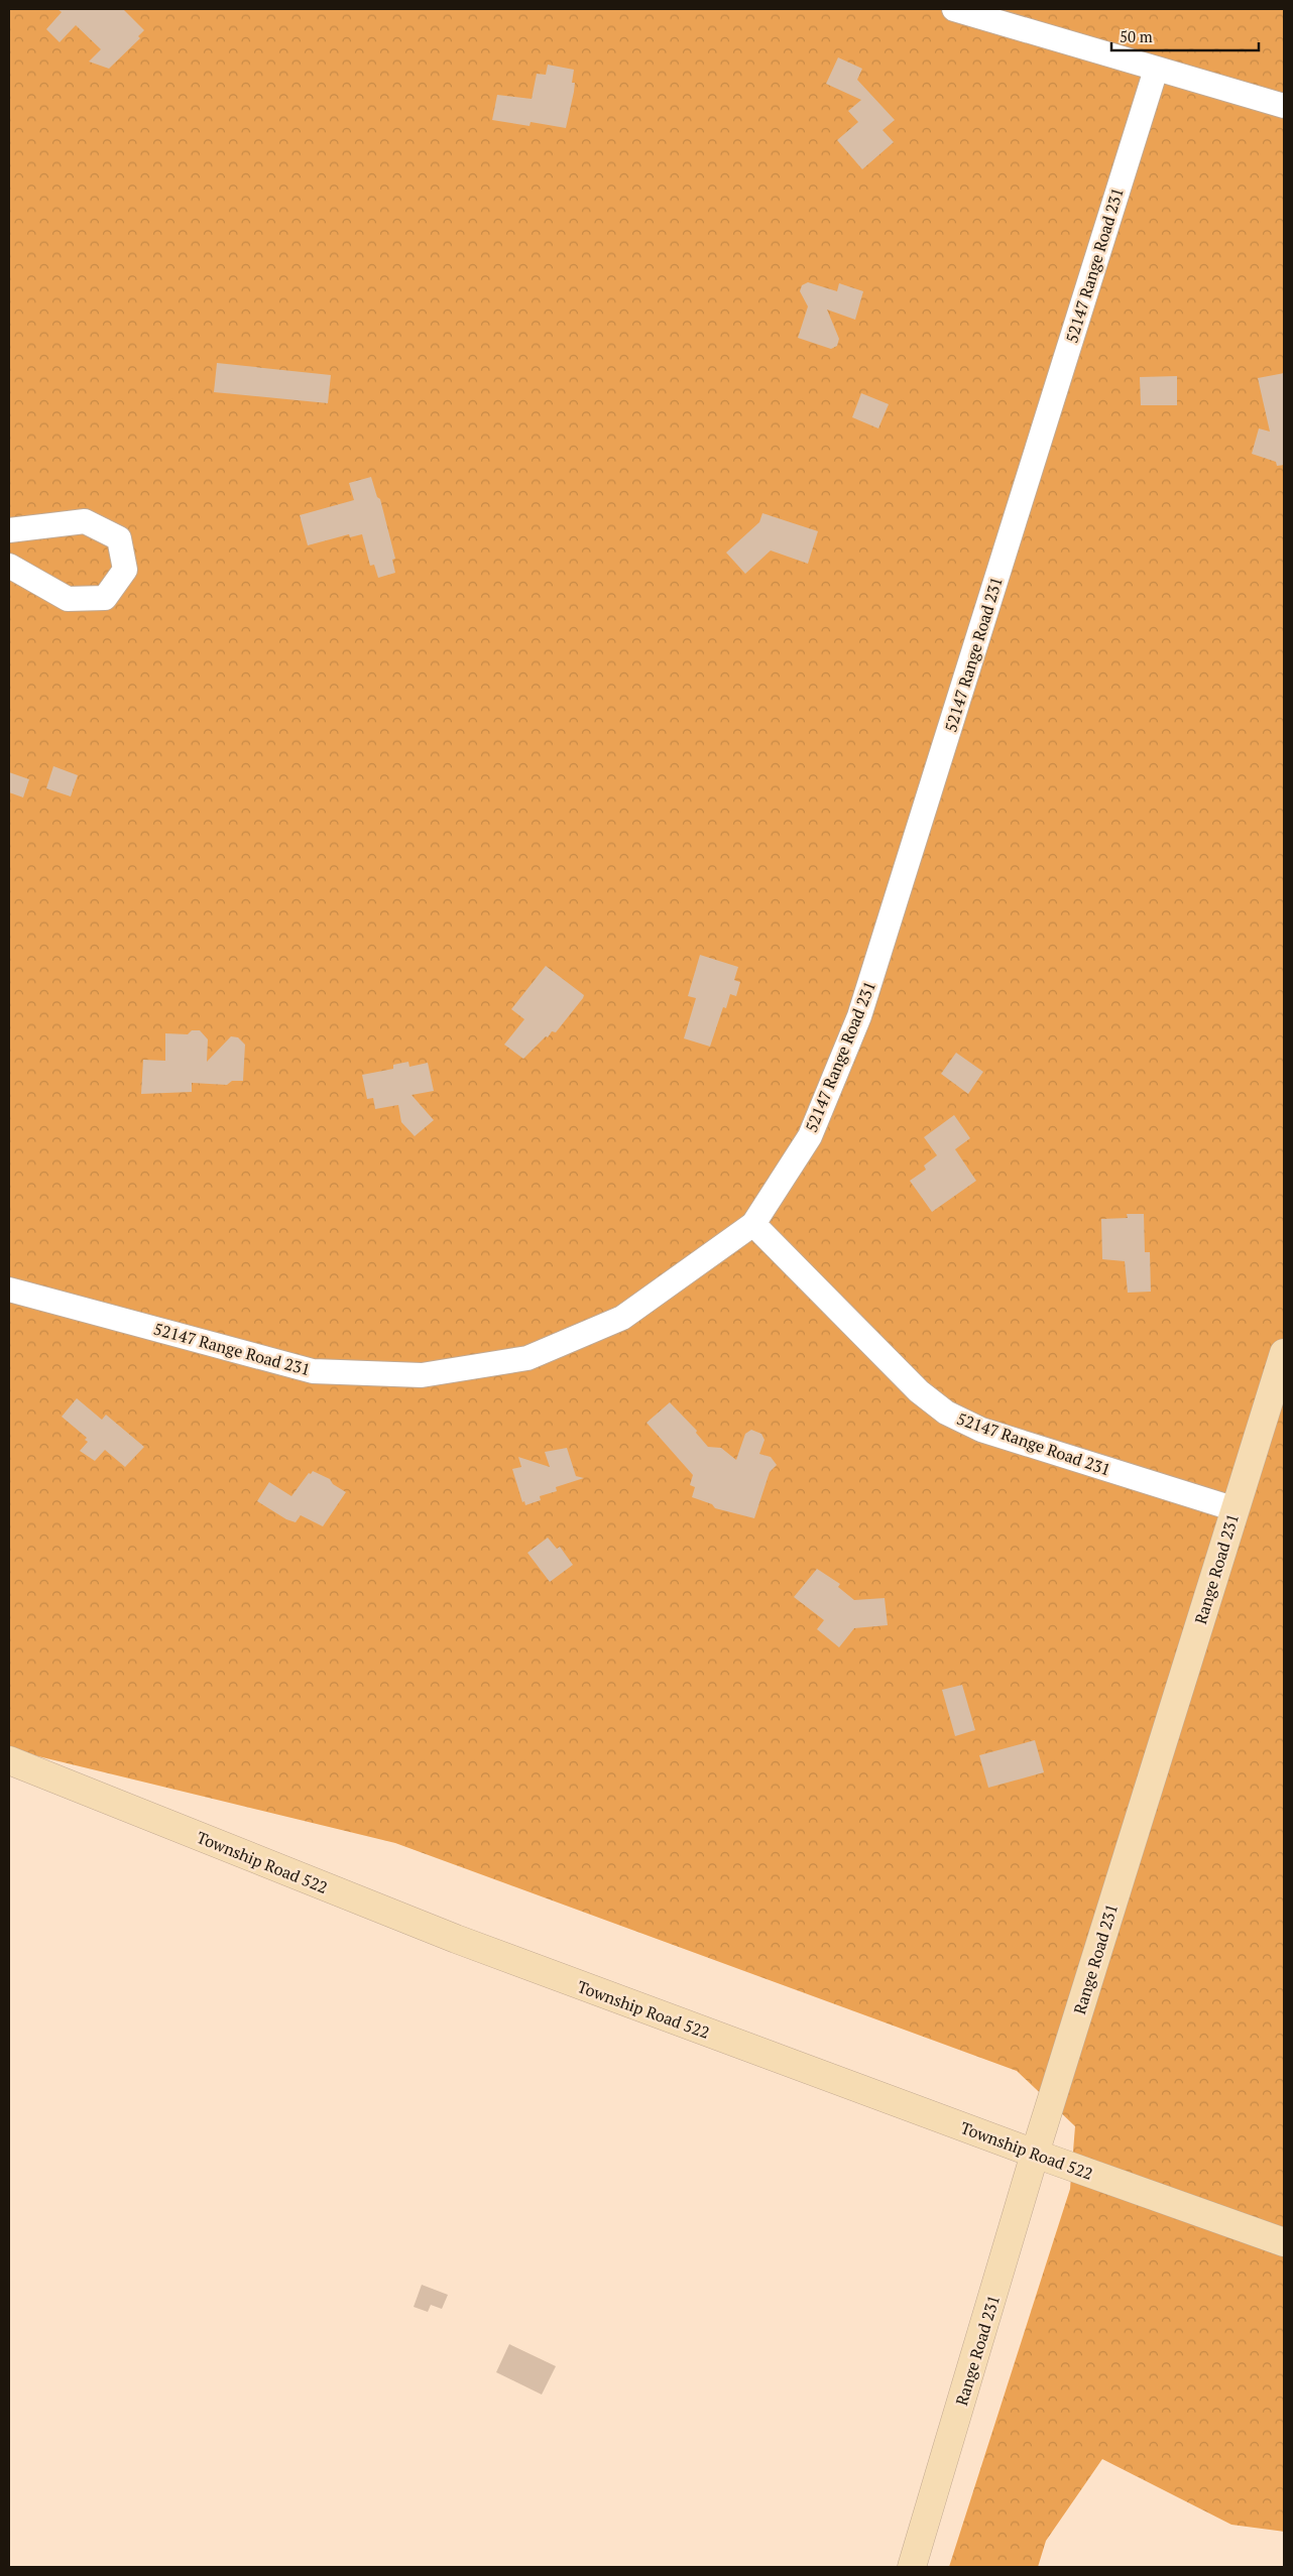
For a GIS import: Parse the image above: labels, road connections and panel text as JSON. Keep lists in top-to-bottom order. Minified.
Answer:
{"streets":{"main road":["Range Road 231","Township Road 522"],"street":["52147 Range Road 231"]},"crossings":[["52147 Range Road 231","Range Road 231"],["Range Road 231","Township Road 522"]],"scale_bar":"50 m"}
